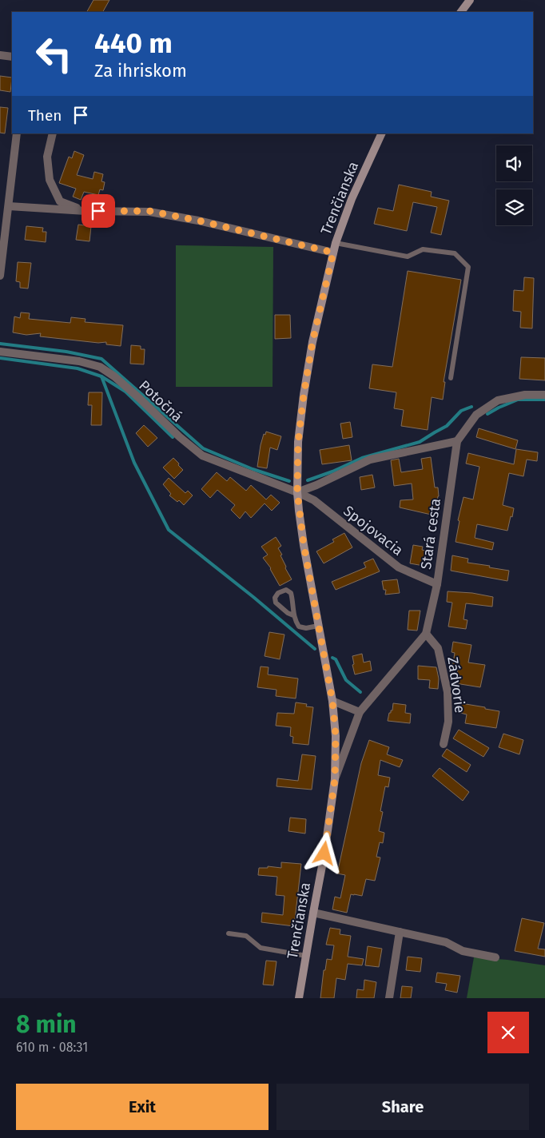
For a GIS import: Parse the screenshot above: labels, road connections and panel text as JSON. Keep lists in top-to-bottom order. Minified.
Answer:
{"streets":{"main road":["Trenčianska"],"street":["Potočná","Spojovacia","Stará cesta","Zádvorie"]},"crossings":[["Trenčianska","Potočná"],["Trenčianska","Spojovacia"],["Trenčianska","Stará cesta"],["Potočná","Spojovacia"],["Spojovacia","Stará cesta"],["Stará cesta","Zádvorie"]],"page":{"turn":["440 m","Za ihriskom"],"then":"Then","heading":["8 min","610 m · 08:31"],"buttons":["Exit","Share"]}}
